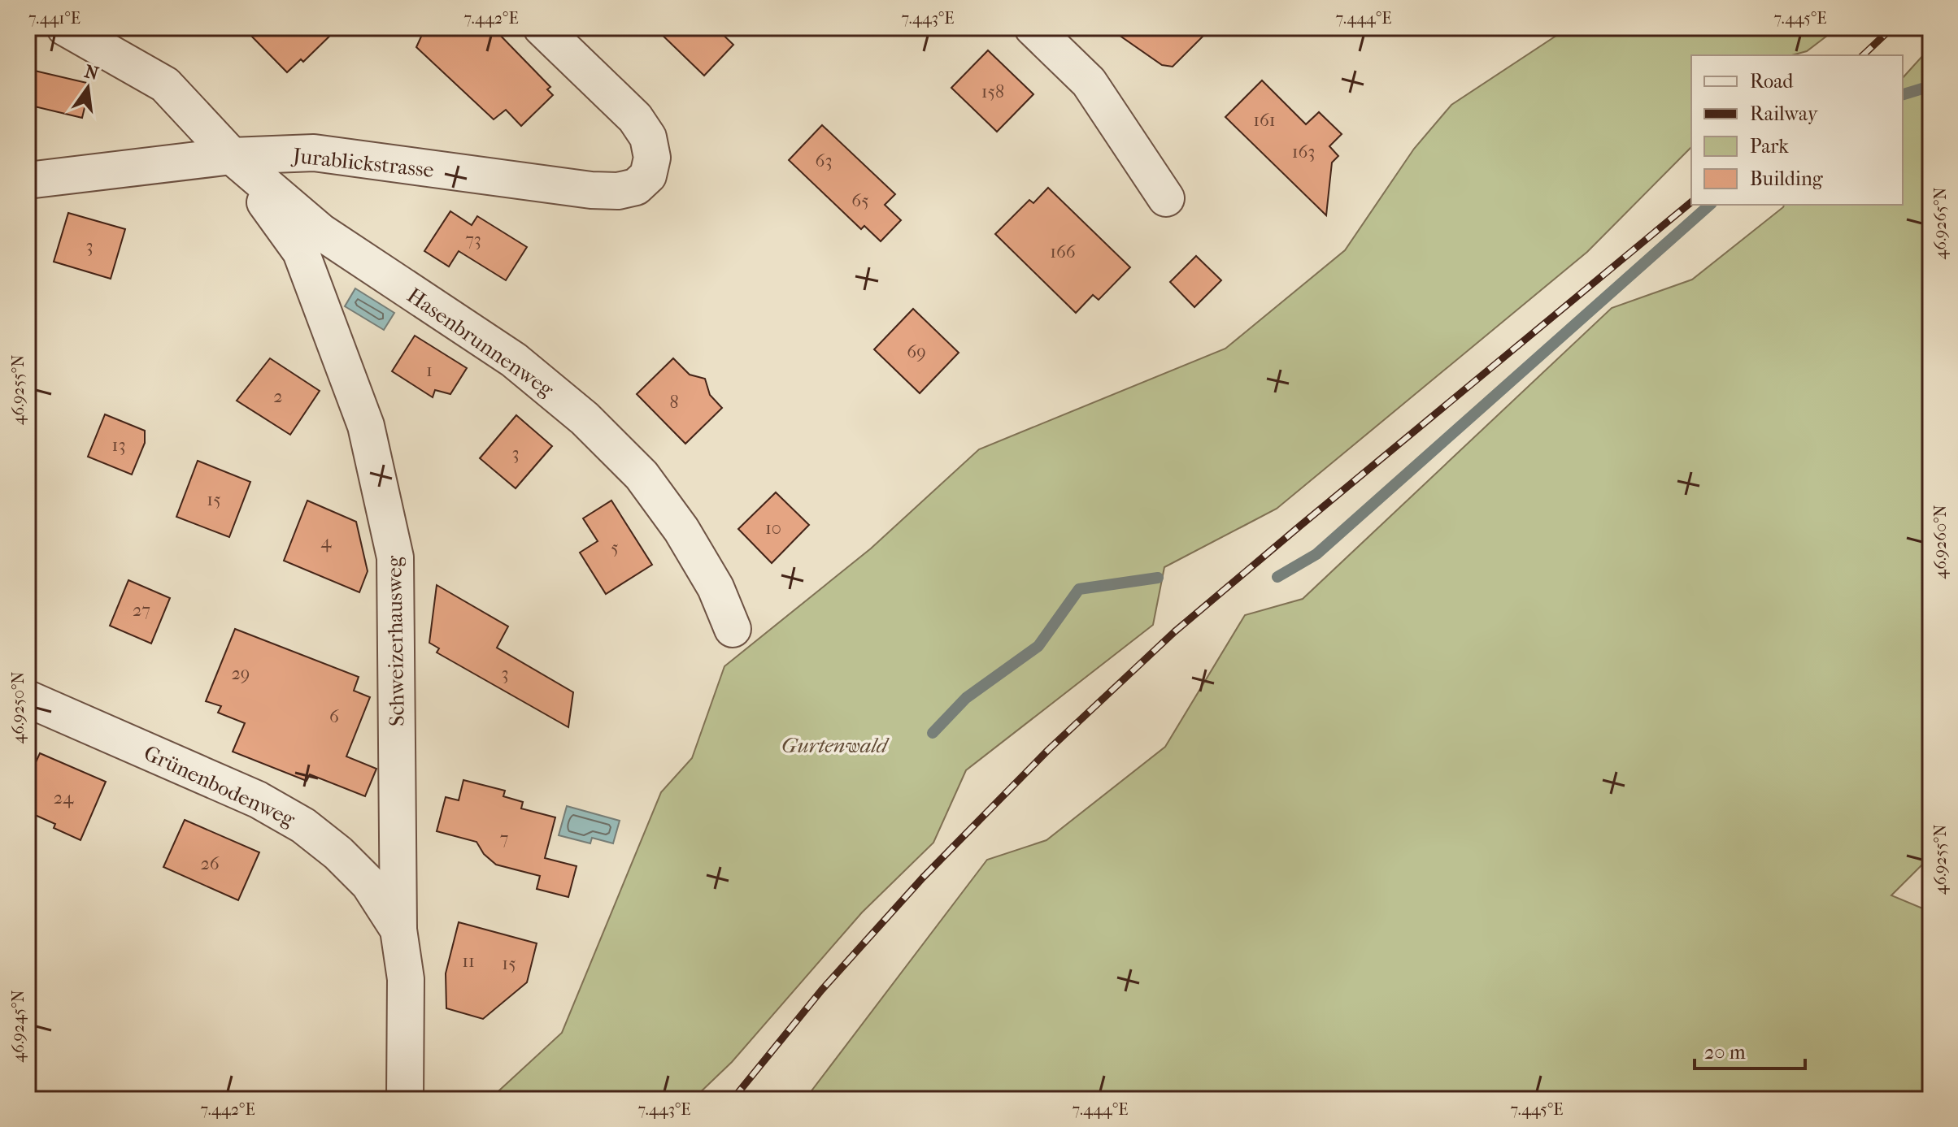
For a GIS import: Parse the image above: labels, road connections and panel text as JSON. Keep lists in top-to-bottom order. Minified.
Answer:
{"streets":{"street":["Jurablickstrasse","Hasenbrunnenweg","Schweizerhausweg","Grünenbodenweg"]},"crossings":[["Jurablickstrasse","Hasenbrunnenweg"],["Jurablickstrasse","Schweizerhausweg"],["Hasenbrunnenweg","Schweizerhausweg"],["Schweizerhausweg","Grünenbodenweg"]],"parks":["Gurtenwald"],"house_numbers":["158","161","163","63","65","73","3","166","69","1","2","8","13","3","15","10","4","5","27","29","3","6","24","7","26","11","15"],"legend":["Road","Railway","Park","Building"],"scale_bar":"20 m","north":"top","coordinates":["7.441°E","7.442°E","7.443°E","7.444°E","7.445°E","46.9265°N","46.9255°N","46.9260°N","46.9250°N","46.9245°N"]}
